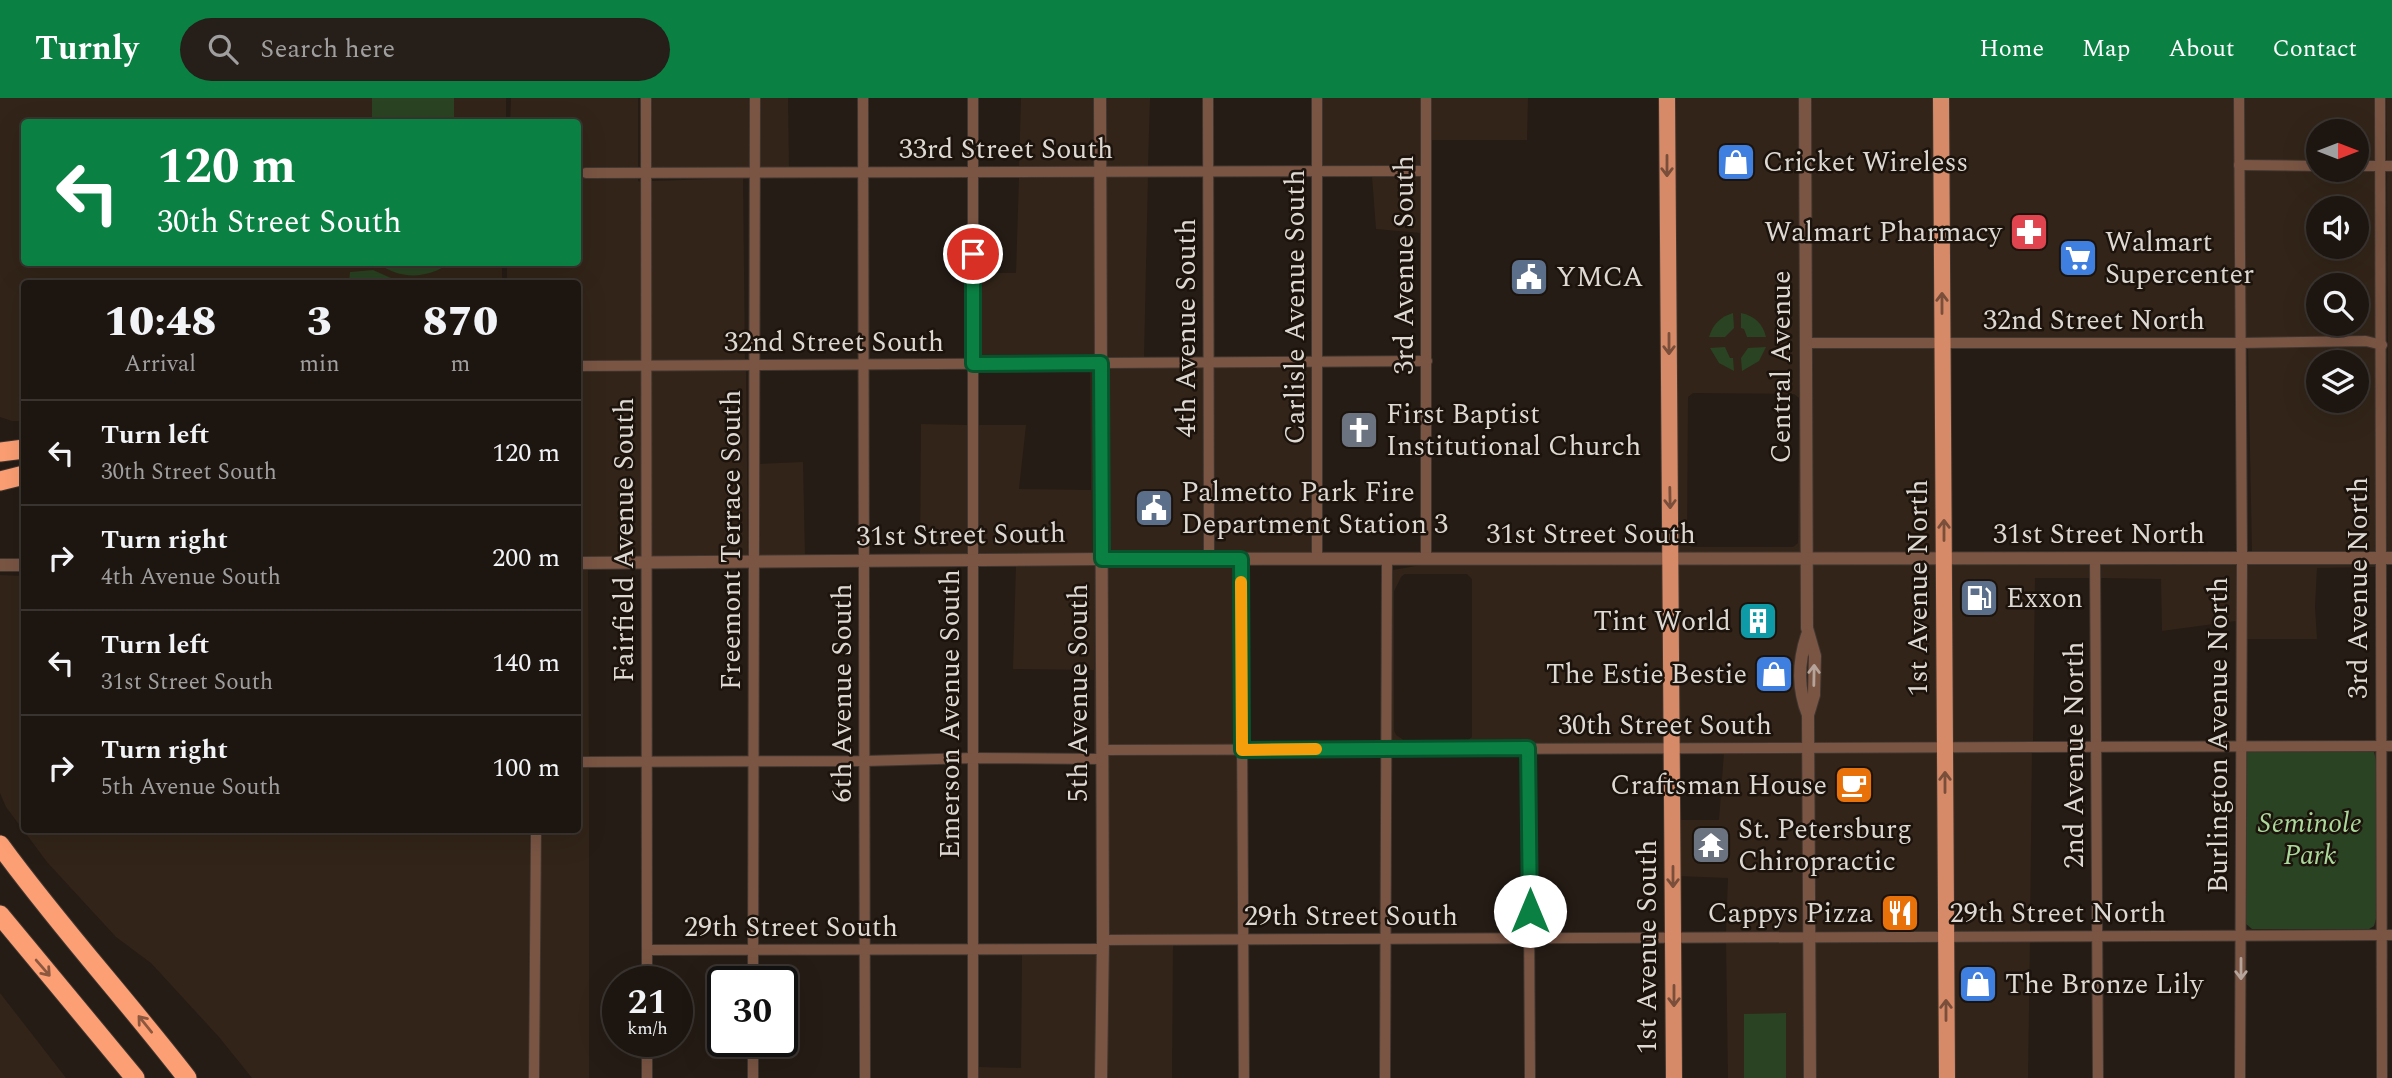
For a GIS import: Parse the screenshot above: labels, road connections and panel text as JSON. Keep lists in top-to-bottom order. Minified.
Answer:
{"streets":{"main road":["1st Avenue North","1st Avenue South"],"street":["33rd Street South","3rd Avenue South","Carlisle Avenue South","32nd Street North","4th Avenue South","32nd Street South","Central Avenue","31st Street South","31st Street North","Fairfield Avenue South","Freemont Terrace South","3rd Avenue North","6th Avenue South","5th Avenue South","Emerson Avenue South","30th Street South","Burlington Avenue North","2nd Avenue North","29th Street North","29th Street South"]},"crossings":[["33rd Street South","3rd Avenue South"],["33rd Street South","Carlisle Avenue South"],["33rd Street South","4th Avenue South"],["33rd Street South","Fairfield Avenue South"],["33rd Street South","Freemont Terrace South"],["33rd Street South","6th Avenue South"],["33rd Street South","5th Avenue South"],["33rd Street South","Emerson Avenue South"],["3rd Avenue South","32nd Street South"],["3rd Avenue South","31st Street South"],["Carlisle Avenue South","32nd Street South"],["Carlisle Avenue South","31st Street South"],["32nd Street North","Central Avenue"],["32nd Street North","1st Avenue North"],["32nd Street North","3rd Avenue North"],["32nd Street North","Burlington Avenue North"],["4th Avenue South","32nd Street South"],["4th Avenue South","31st Street South"],["32nd Street South","Fairfield Avenue South"],["32nd Street South","Freemont Terrace South"],["32nd Street South","6th Avenue South"],["32nd Street South","5th Avenue South"],["32nd Street South","Emerson Avenue South"],["Central Avenue","31st Street South"],["Central Avenue","31st Street North"],["Central Avenue","30th Street South"],["Central Avenue","29th Street North"],["Central Avenue","29th Street South"],["31st Street South","31st Street North"],["31st Street South","Fairfield Avenue South"],["31st Street South","Freemont Terrace South"],["31st Street South","6th Avenue South"],["31st Street South","5th Avenue South"],["31st Street South","Emerson Avenue South"],["31st Street South","1st Avenue South"],["31st Street North","1st Avenue North"],["31st Street North","3rd Avenue North"],["31st Street North","Burlington Avenue North"],["31st Street North","2nd Avenue North"],["Fairfield Avenue South","30th Street South"],["Fairfield Avenue South","29th Street South"],["Freemont Terrace South","30th Street South"],["Freemont Terrace South","29th Street South"],["1st Avenue North","30th Street South"],["1st Avenue North","29th Street North"],["3rd Avenue North","30th Street South"],["3rd Avenue North","29th Street North"],["6th Avenue South","30th Street South"],["6th Avenue South","29th Street South"],["5th Avenue South","30th Street South"],["5th Avenue South","29th Street South"],["Emerson Avenue South","30th Street South"],["Emerson Avenue South","29th Street South"],["30th Street South","Burlington Avenue North"],["30th Street South","2nd Avenue North"],["30th Street South","1st Avenue South"],["Burlington Avenue North","29th Street North"],["2nd Avenue North","29th Street North"],["29th Street North","29th Street South"],["29th Street South","1st Avenue South"]],"one_way":["1st Avenue North","1st Avenue South"],"parks":["Seminole Park"],"places":{"shop":["Cricket Wireless","The Estie Bestie","The Bronze Lily"],"pharmacy":["Walmart Pharmacy"],"supermarket":["Walmart Supercenter"],"public building":["YMCA","Palmetto Park Fire Department Station 3"],"church":["First Baptist Institutional Church"],"fuel station":["Exxon"],"building":["Tint World"],"cafe":["Craftsman House"],"temple":["St. Petersburg Chiropractic"],"restaurant":["Cappys Pizza"]},"north":"right","page":{"header":"Turnly","search":"Search here","nav":["Home","Map","About","Contact"],"turn":["120 m","30th Street South"],"eta":["10:48","Arrival","3","min","870","m"],"list":[{"name":"Turn left","note":"30th Street South","value":"120 m"},{"name":"Turn right","note":"4th Avenue South","value":"200 m"},{"name":"Turn left","note":"31st Street South","value":"140 m"},{"name":"Turn right","note":"5th Avenue South","value":"100 m"}],"speed":"21 km/h","limit":"30"}}
